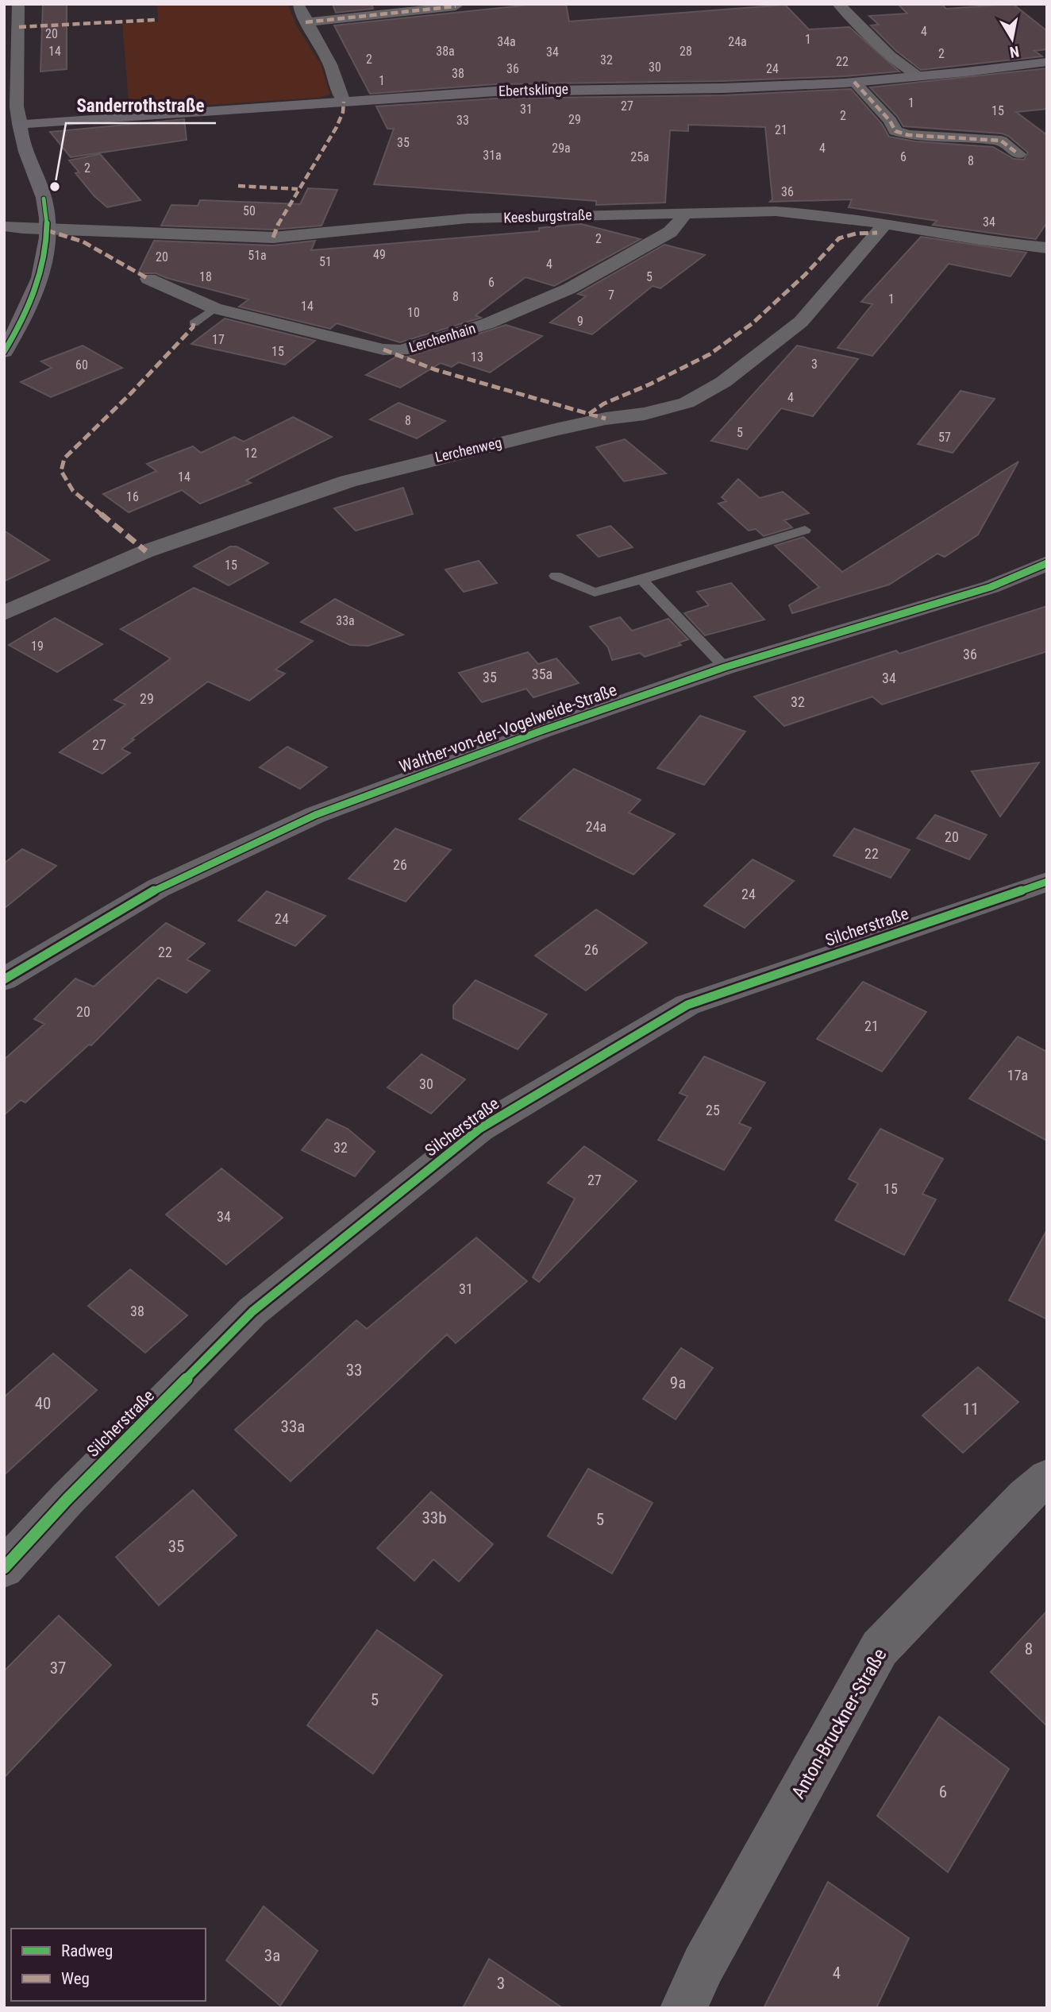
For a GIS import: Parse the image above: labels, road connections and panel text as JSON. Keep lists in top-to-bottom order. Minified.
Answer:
{"streets":{"street":["Ebertsklinge","Keesburgstraße","Lerchenhain","Lerchenweg","Walther-von-der-Vogelweide-Straße","Silcherstraße","Anton-Bruckner-Straße"]},"crossings":[["Keesburgstraße","Lerchenhain"],["Keesburgstraße","Lerchenweg"]],"places":["Sanderrothstraße"],"house_numbers":["4","20","1","34a","24a","14","38a","28","34","2","2","32","22","30","36","24","38","1","1","27","31","15","2","29","33","21","35","29a","4","31a","25a","6","8","2","36","50","34","2","49","51a","20","51","4","18","5","6","7","8","1","14","10","9","17","15","13","3","60","4","8","5","57","12","14","16","15","33a","19","36","35a","35","34","29","32","27","24a","20","22","26","24","24","26","22","20","21","17a","30","25","32","27","15","34","31","38","33","9a","40","11","33a","33b","5","35","8","37","5","6","3a","4","3"],"legend":["Radweg","Weg"],"north":"bottom"}
